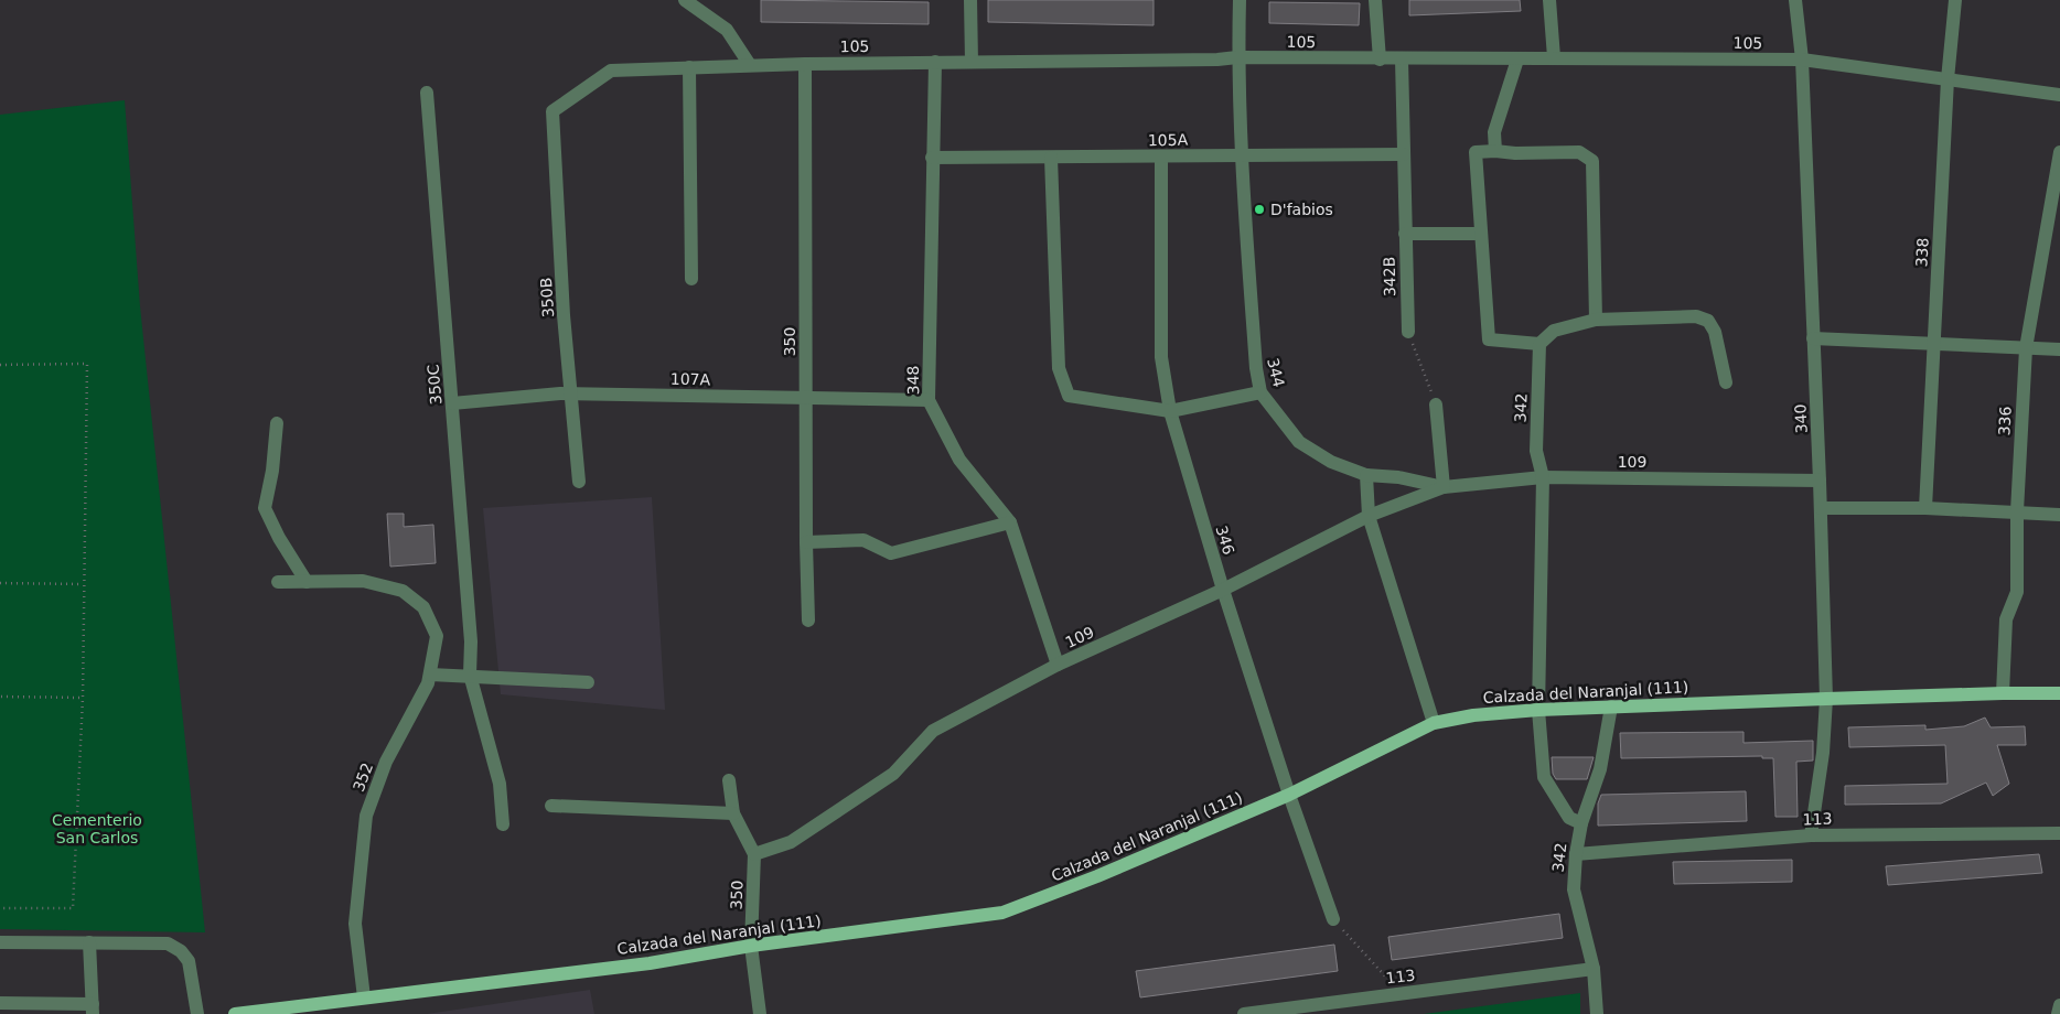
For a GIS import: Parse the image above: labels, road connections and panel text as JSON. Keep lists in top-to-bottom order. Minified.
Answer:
{"streets":{"main road":["Calzada del Naranjal (111)"],"street":["105","105A","338","342B","350B","350","344","107A","348","350C","342","340","336","109","346","352","113"]},"crossings":[["105","338"],["105","342B"],["105","350B"],["105","350"],["105","344"],["105","348"],["105","340"],["105A","342B"],["105A","344"],["105A","348"],["105A","346"],["350B","107A"],["350","107A"],["350","109"],["350","Calzada del Naranjal (111)"],["344","109"],["107A","348"],["107A","350C"],["348","109"],["342","109"],["342","Calzada del Naranjal (111)"],["342","113"],["340","109"],["340","Calzada del Naranjal (111)"],["340","113"],["336","Calzada del Naranjal (111)"],["109","346"],["346","Calzada del Naranjal (111)"],["Calzada del Naranjal (111)","352"]],"parks":["Cementerio San Carlos"],"places":["D'fabios"]}
